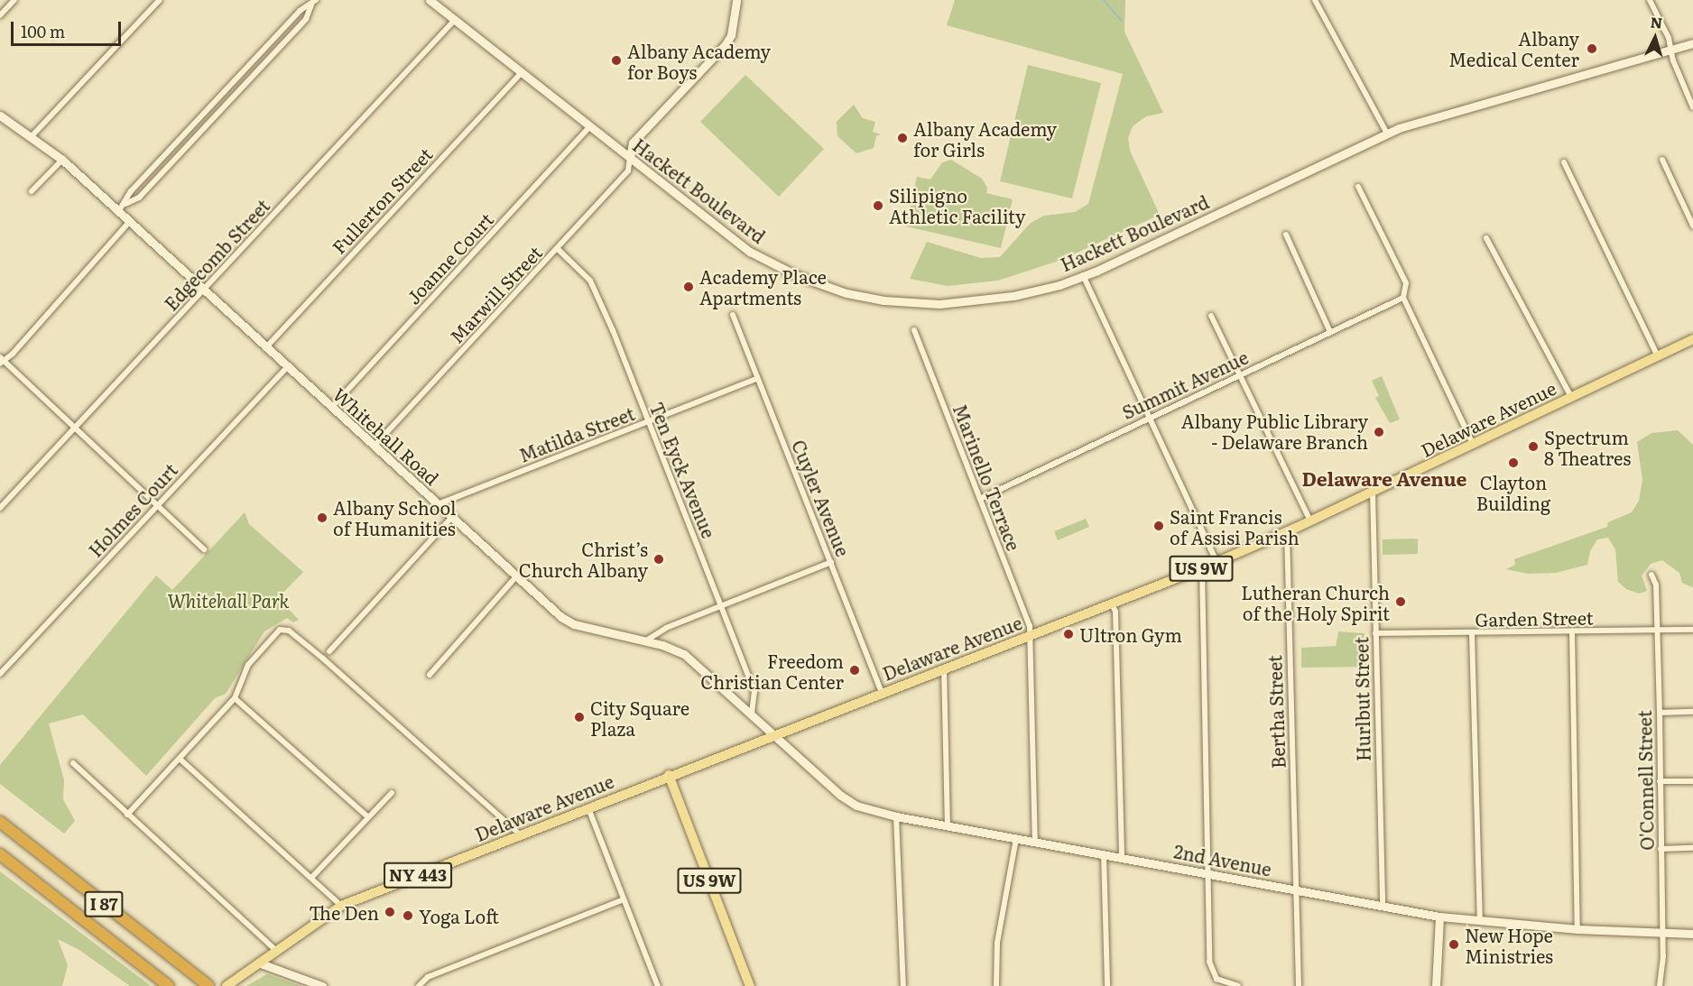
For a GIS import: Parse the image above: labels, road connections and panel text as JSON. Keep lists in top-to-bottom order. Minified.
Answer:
{"streets":{"highway":["I 87"],"main road":["Delaware Avenue","US 9W","NY 443"],"street":["Hackett Boulevard","Fullerton Street","Edgecomb Street","Joanne Court","Marwill Street","Summit Avenue","Matilda Street","Whitehall Road","Ten Eyck Avenue","Marinello Terrace","Cuyler Avenue","Holmes Court","Garden Street","Hurlbut Street","Bertha Street","O'Connell Street","2nd Avenue"]},"crossings":[["Hackett Boulevard","Fullerton Street"],["Hackett Boulevard","Edgecomb Street"],["Hackett Boulevard","Joanne Court"],["Hackett Boulevard","Marwill Street"],["Fullerton Street","Whitehall Road"],["Edgecomb Street","Whitehall Road"],["Joanne Court","Whitehall Road"],["Marwill Street","Whitehall Road"],["Marwill Street","Ten Eyck Avenue"],["Summit Avenue","Marinello Terrace"],["Delaware Avenue","Whitehall Road"],["Delaware Avenue","Marinello Terrace"],["Delaware Avenue","Cuyler Avenue"],["Delaware Avenue","US 9W"],["Delaware Avenue","Hurlbut Street"],["Delaware Avenue","Bertha Street"],["Delaware Avenue","2nd Avenue"],["Matilda Street","Whitehall Road"],["Matilda Street","Ten Eyck Avenue"],["Matilda Street","Cuyler Avenue"],["Whitehall Road","Ten Eyck Avenue"],["Whitehall Road","Holmes Court"],["Whitehall Road","2nd Avenue"],["Marinello Terrace","2nd Avenue"],["Garden Street","Hurlbut Street"],["Garden Street","O'Connell Street"],["Hurlbut Street","2nd Avenue"],["Bertha Street","2nd Avenue"],["O'Connell Street","2nd Avenue"]],"districts":["Delaware Avenue"],"parks":["Whitehall Park"],"places":["Albany Medical Center","Albany Academy for Boys","Albany Academy for Girls","Silipigno Athletic Facility","Academy Place Apartments","Albany Public Library - Delaware Branch","Spectrum 8 Theatres","Clayton Building","Albany School of Humanities","Saint Francis of Assisi Parish","Christ’s Church Albany","Lutheran Church of the Holy Spirit","Ultron Gym","Freedom Christian Center","City Square Plaza","The Den","Yoga Loft","New Hope Ministries"],"scale_bar":"100 m","north":"top"}
